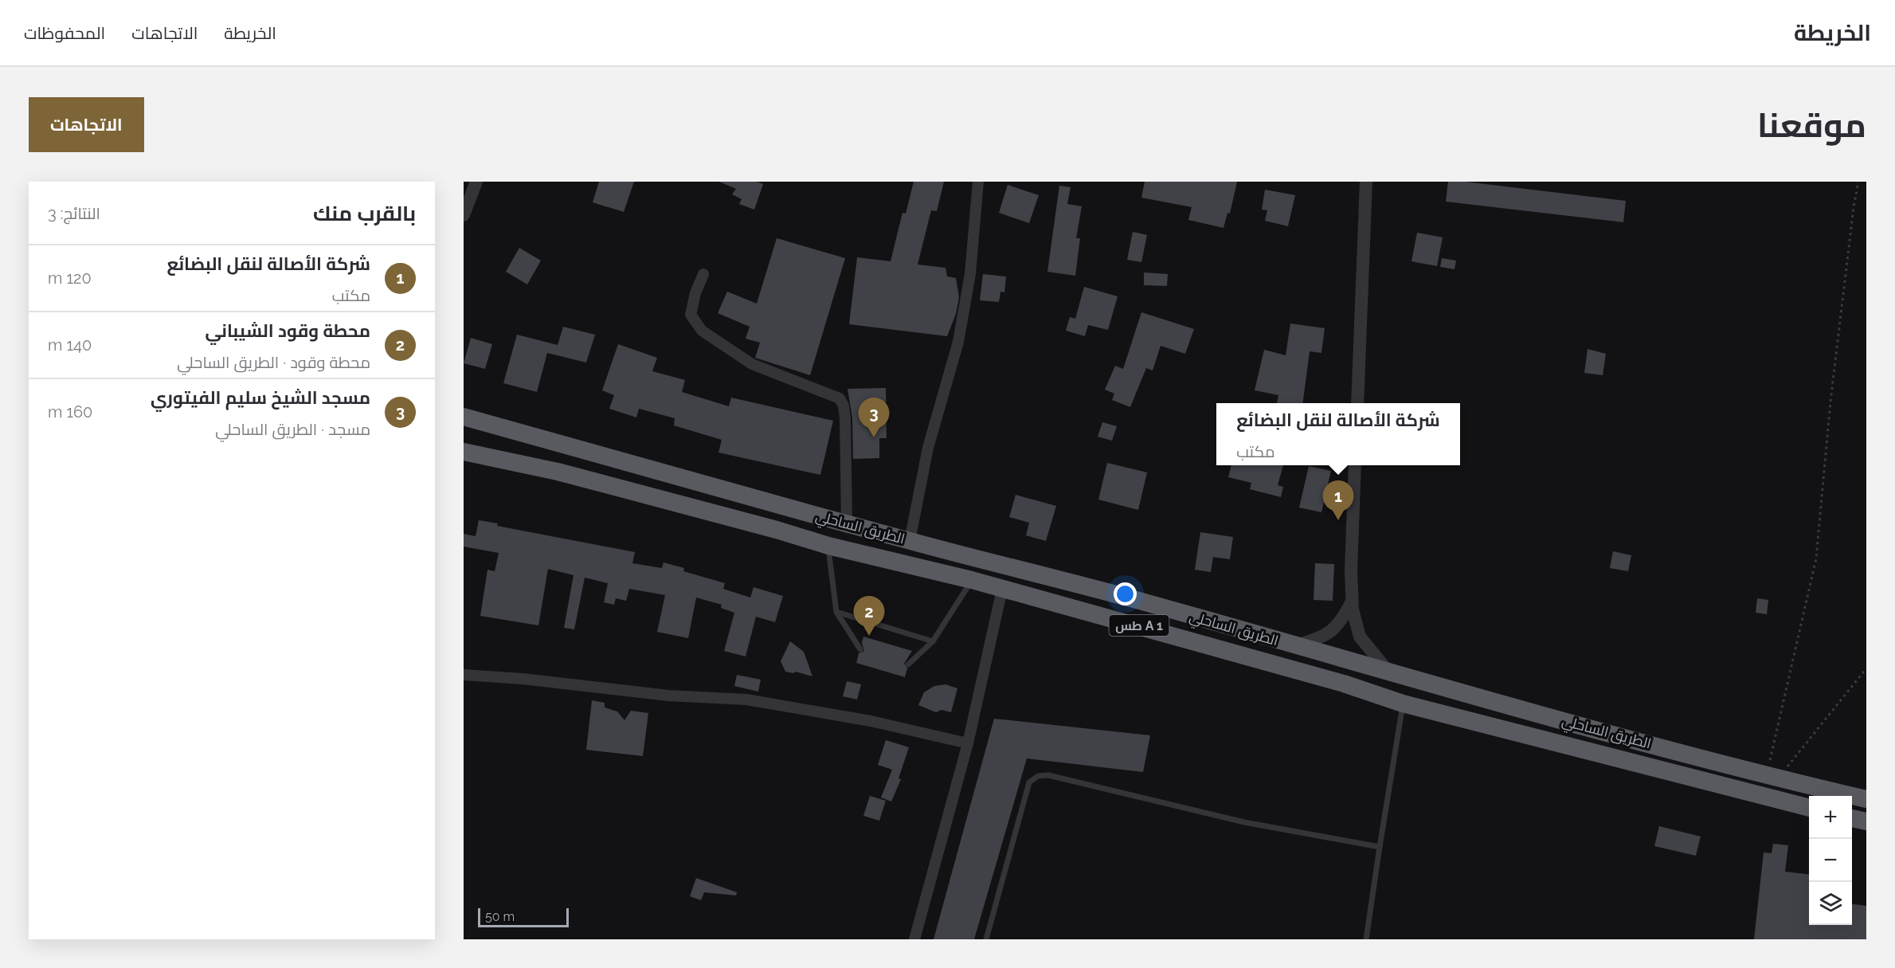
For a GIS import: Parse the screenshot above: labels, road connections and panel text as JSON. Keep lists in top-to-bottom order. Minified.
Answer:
{"streets":{"highway":["الطريق الساحلي","طس A 1"]},"scale_bar":"50 m","page":{"header":"الخريطة","nav":["الخريطة","الاتجاهات","المحفوظات"],"title":"موقعنا","buttons":"الاتجاهات","heading":["بالقرب منك","النتائج: 3"],"list":[{"mark":"1","name":"شركة الأصالة لنقل البضائع","note":"مكتب","value":"120 m"},{"mark":"2","name":"محطة وقود الشيباني","note":"محطة وقود · الطريق الساحلي","value":"140 m"},{"mark":"3","name":"مسجد الشيخ سليم الفيتوري","note":"مسجد · الطريق الساحلي","value":"160 m"}],"pins":["3","1","2"],"popup":["شركة الأصالة لنقل البضائع","مكتب"],"map_buttons":["+","−"],"scale":"50 m"}}
